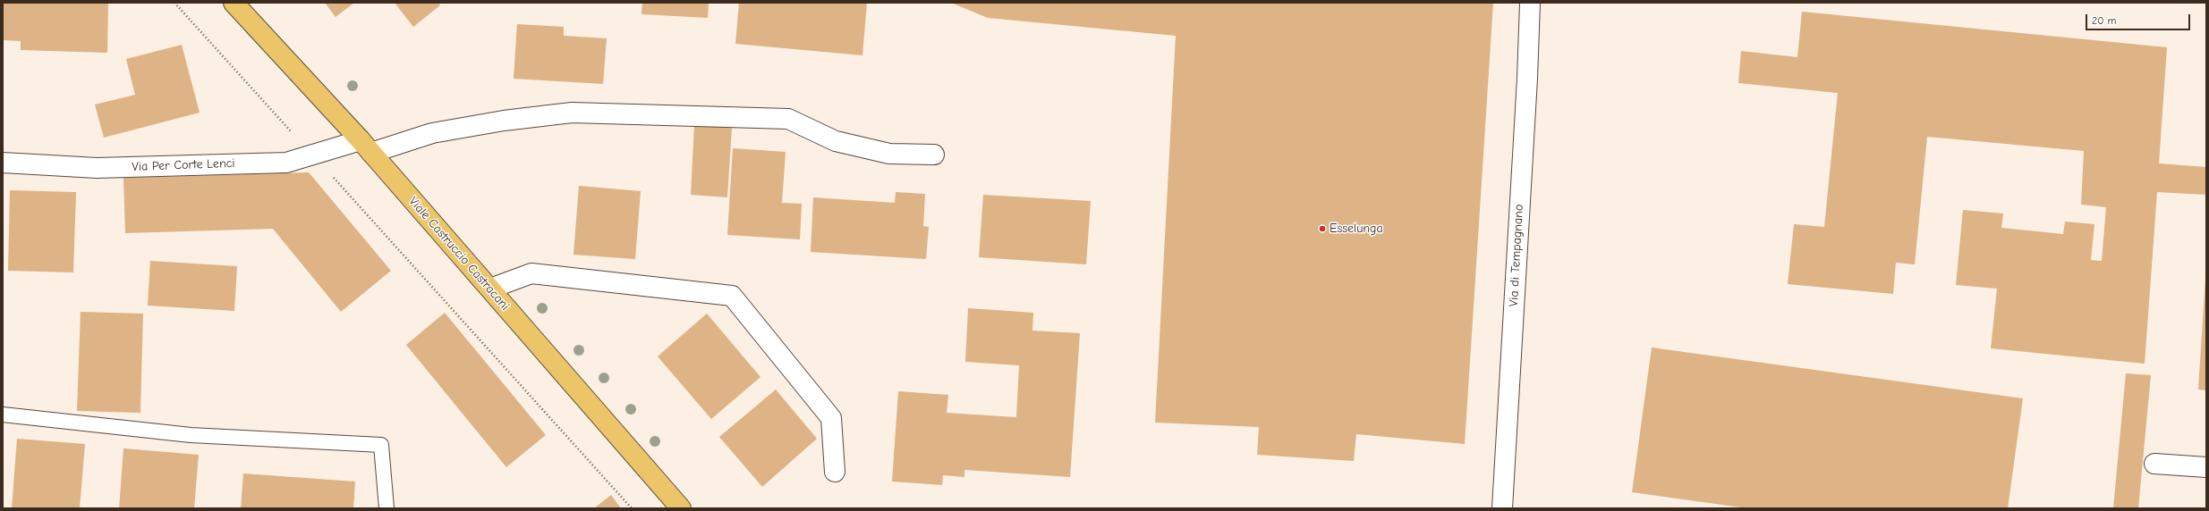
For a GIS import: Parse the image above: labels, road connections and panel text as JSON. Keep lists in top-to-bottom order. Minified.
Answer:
{"streets":{"main road":["Viale Castruccio Castracani"],"street":["Via Per Corte Lenci","Via di Tempagnano"]},"crossings":[["Via Per Corte Lenci","Viale Castruccio Castracani"]],"places":["Esselunga"],"scale_bar":"20 m"}
